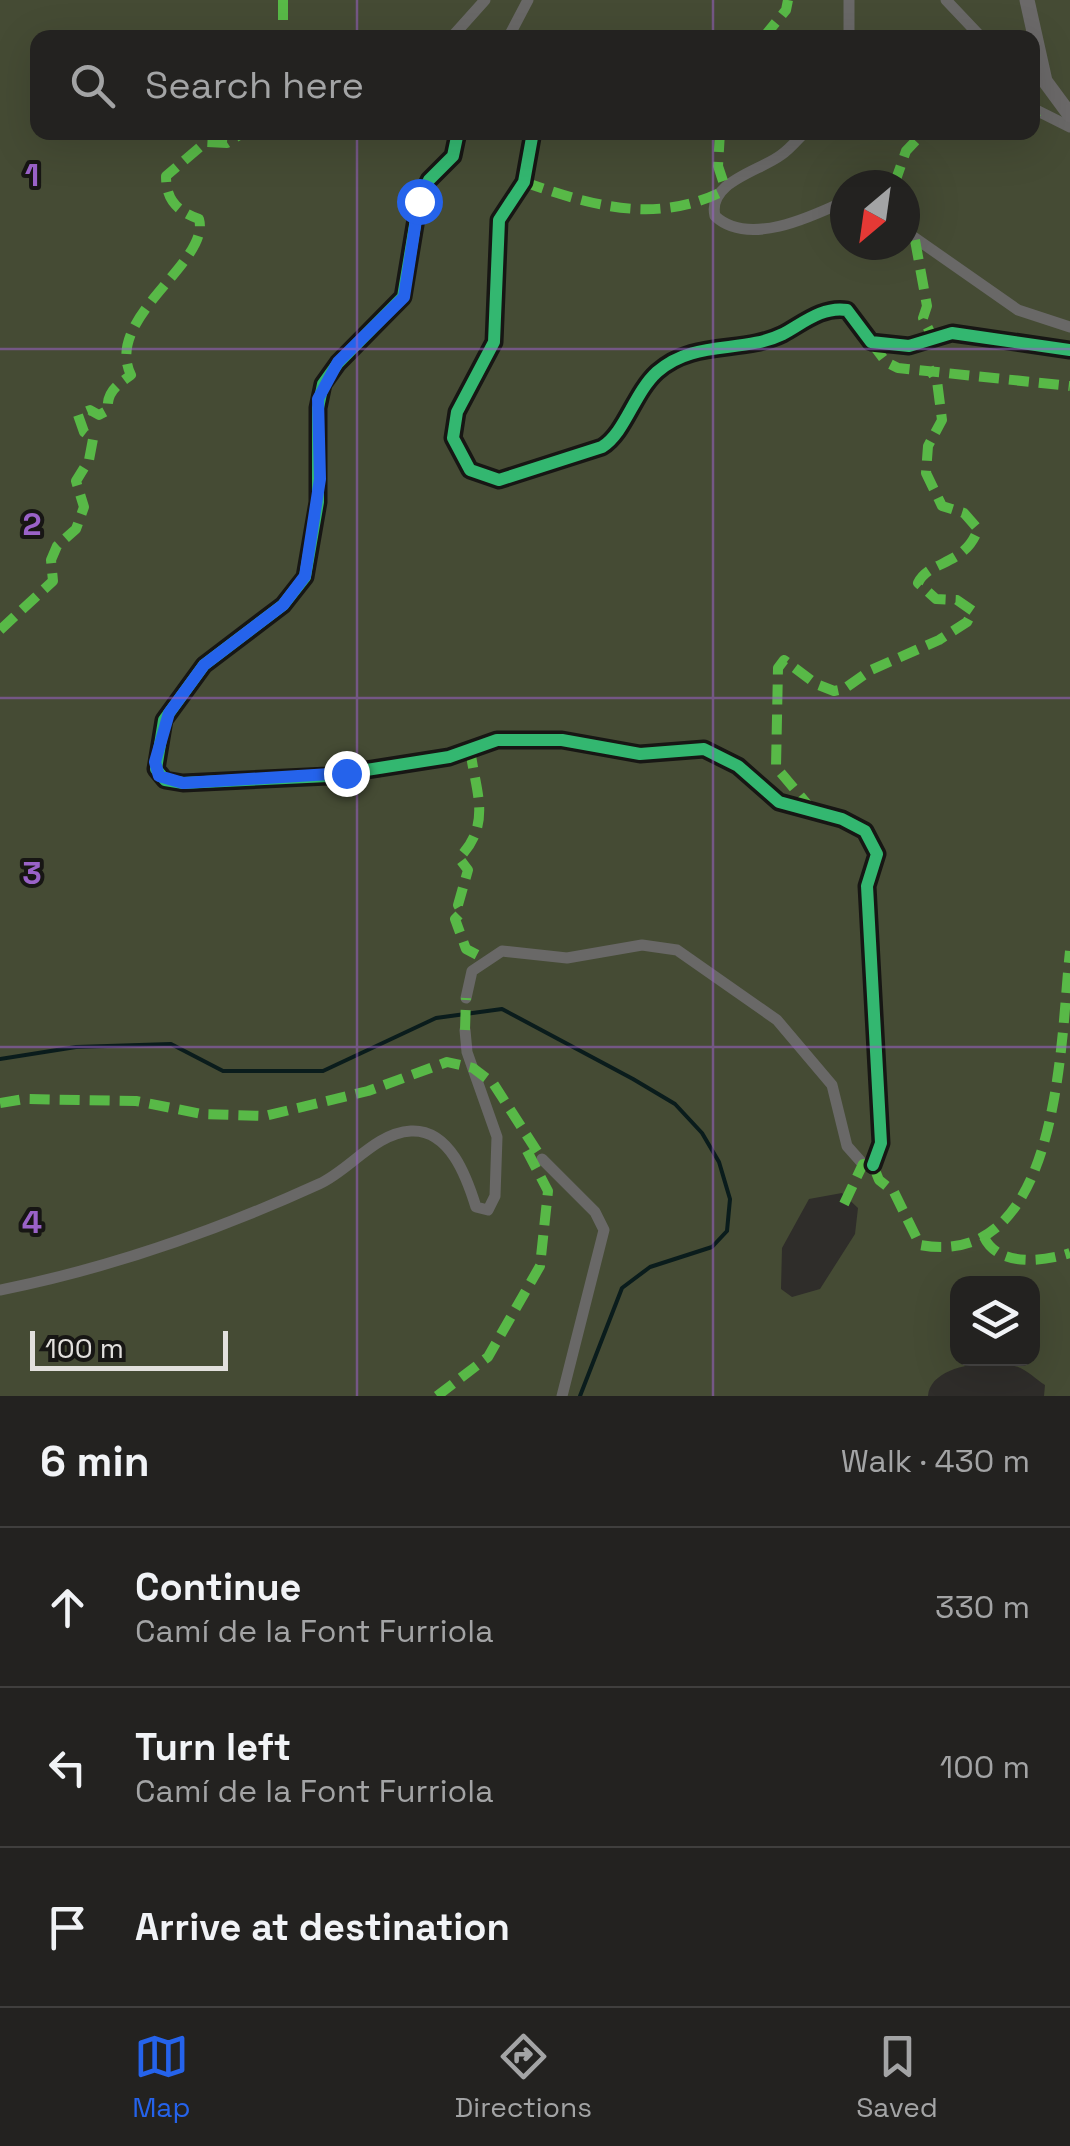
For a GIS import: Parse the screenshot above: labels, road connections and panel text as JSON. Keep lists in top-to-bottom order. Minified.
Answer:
{"scale_bar":"100 m","north":"bottom left","page":{"search":"Search here","scale":"100 m","heading":["6 min","Walk · 430 m"],"list":[["Continue","Camí de la Font Furriola","330 m"],["Turn left","Camí de la Font Furriola","100 m"],"Arrive at destination"],"nav":["Map","Directions","Saved"]},"grid":{"rows":["1","2","3","4"]}}
